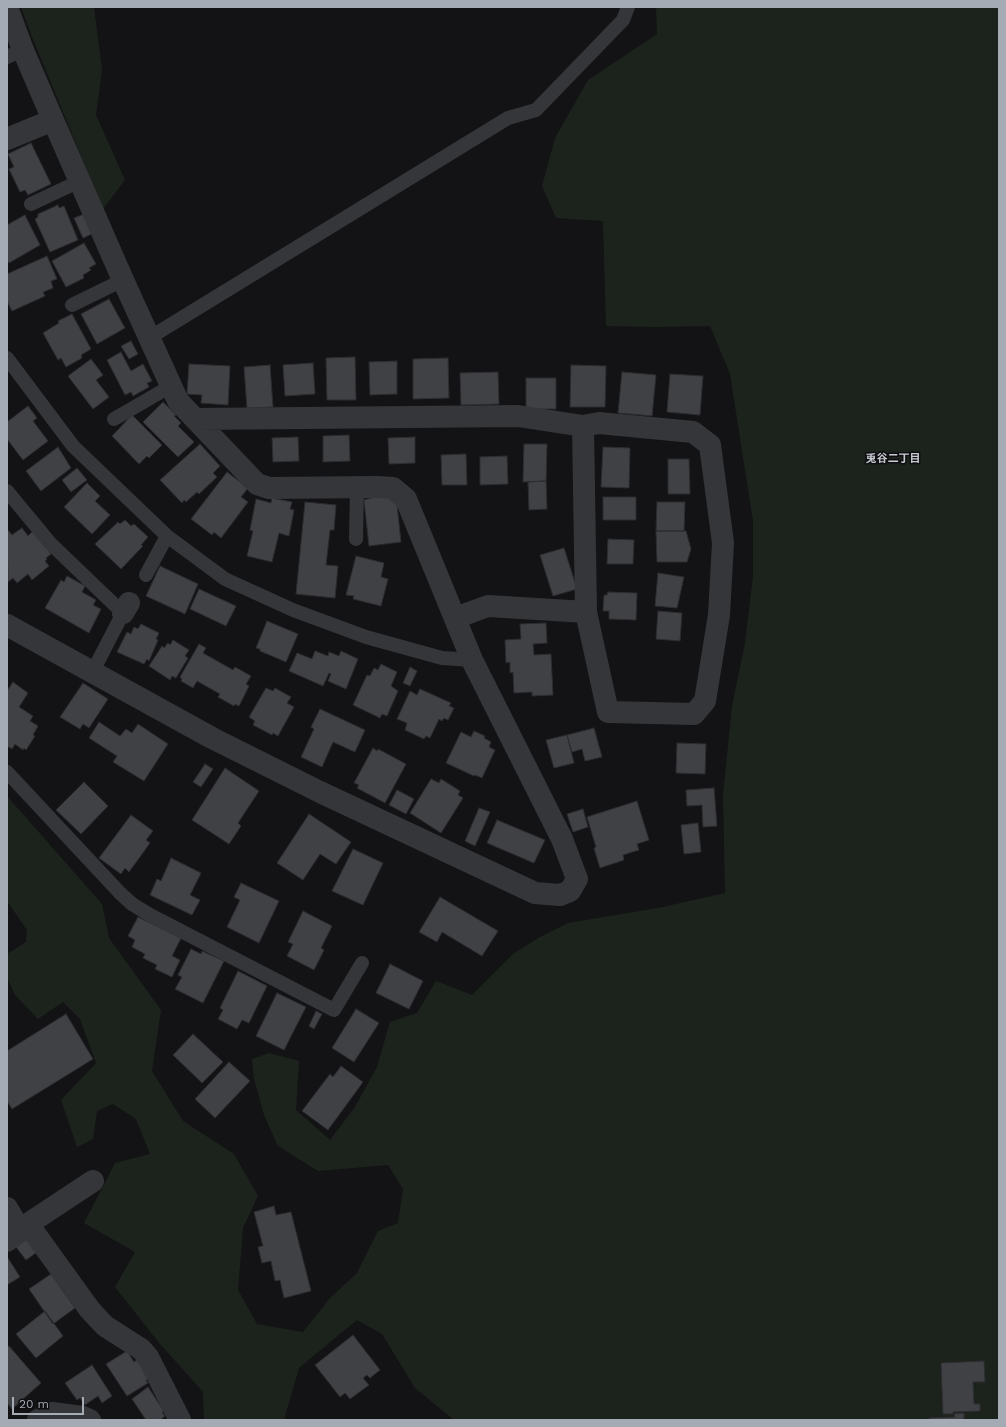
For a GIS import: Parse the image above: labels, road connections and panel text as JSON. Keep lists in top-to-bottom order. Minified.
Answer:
{"districts":["兎谷二丁目"],"scale_bar":"20 m"}
